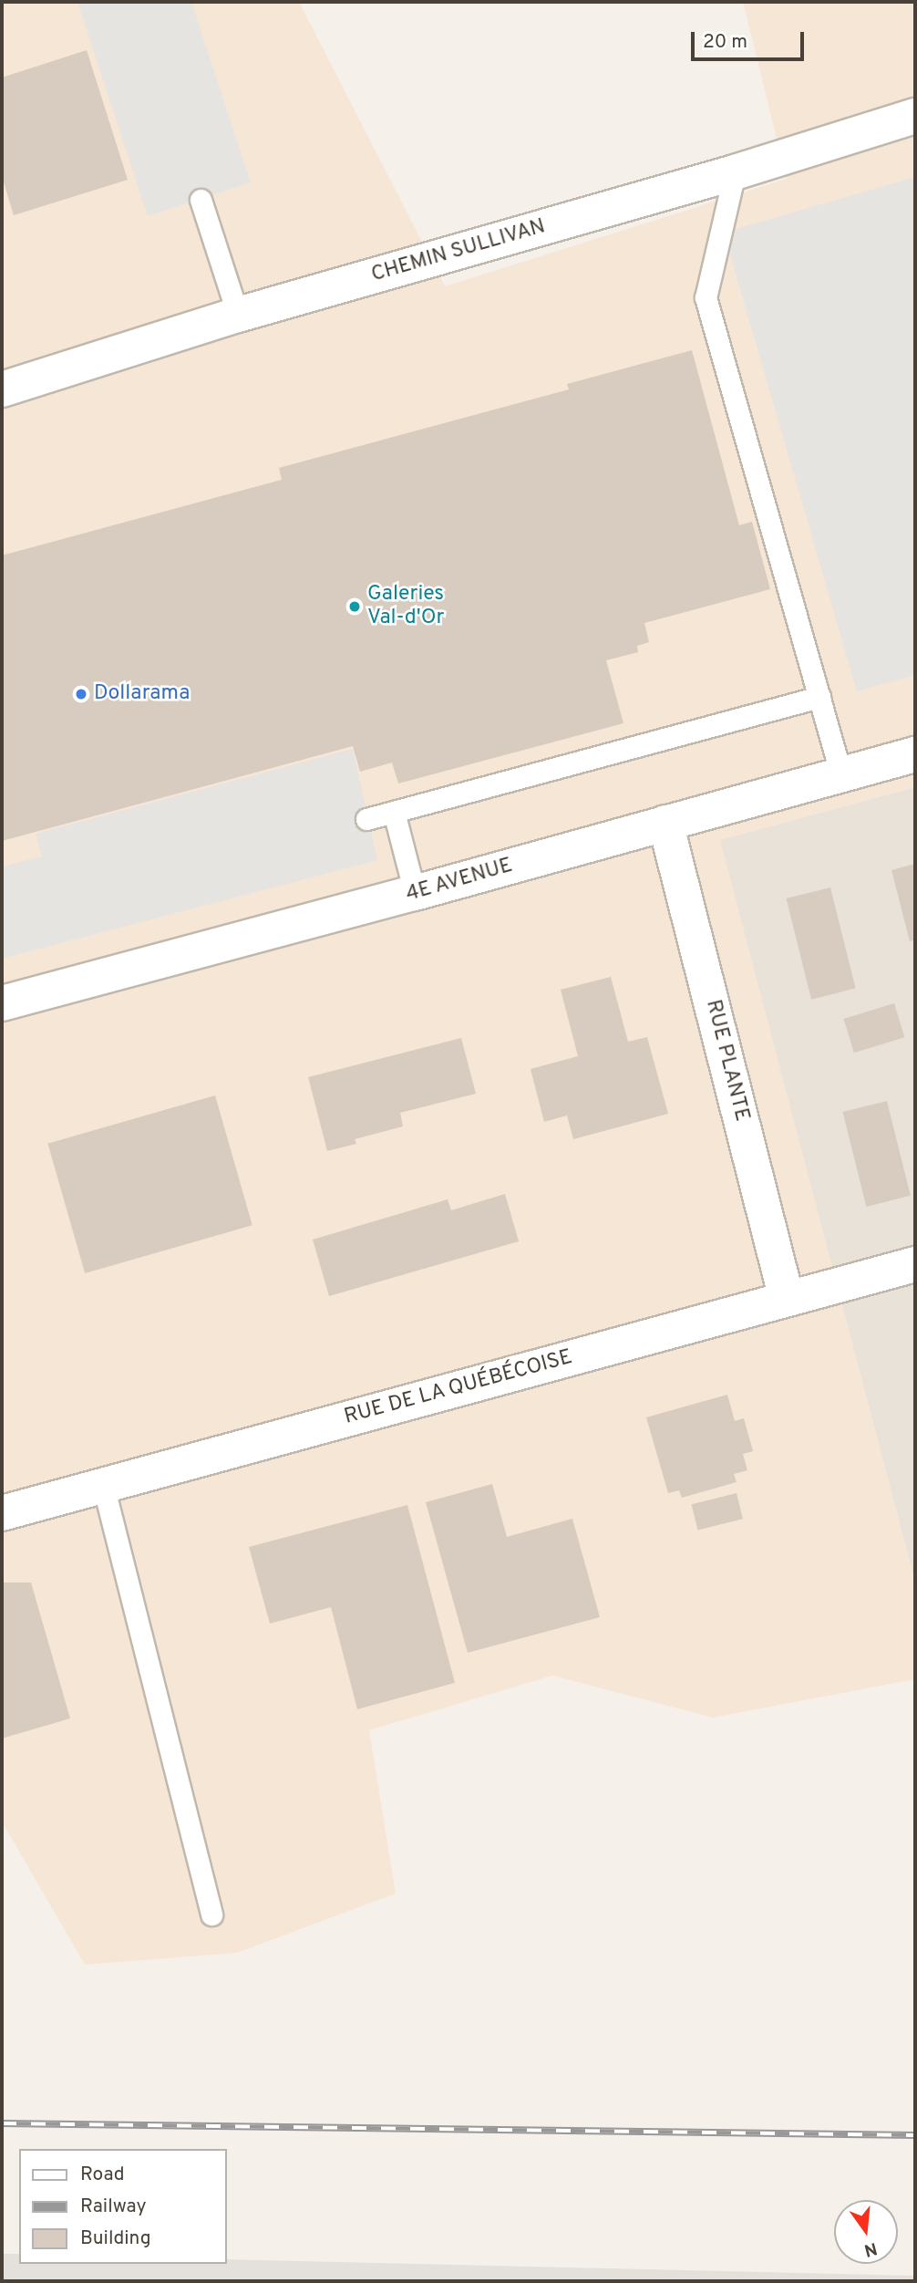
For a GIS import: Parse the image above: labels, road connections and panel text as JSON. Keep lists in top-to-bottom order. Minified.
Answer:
{"streets":{"street":["CHEMIN SULLIVAN","4E AVENUE","RUE PLANTE","RUE DE LA QUÉBÉCOISE"]},"crossings":[["4E AVENUE","RUE PLANTE"],["RUE PLANTE","RUE DE LA QUÉBÉCOISE"]],"places":["Galeries Val-d'Or","Dollarama"],"legend":["Road","Railway","Building"],"scale_bar":"20 m","north":"bottom"}
